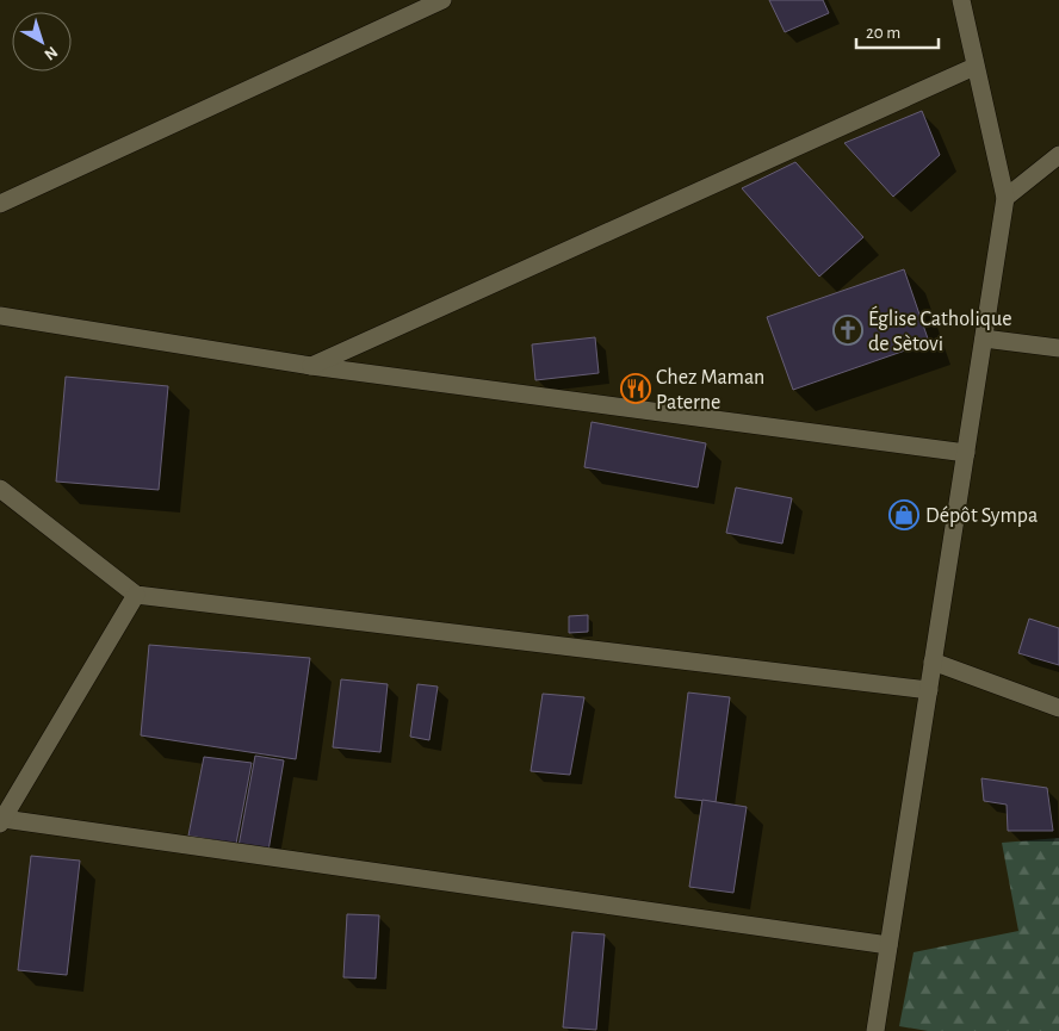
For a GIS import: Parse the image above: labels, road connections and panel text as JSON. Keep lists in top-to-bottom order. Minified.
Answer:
{"places":{"church":["Église Catholique de Sètovi"],"restaurant":["Chez Maman Paterne"],"shop":["Dépôt Sympa"]},"scale_bar":"20 m","north":"bottom right"}
